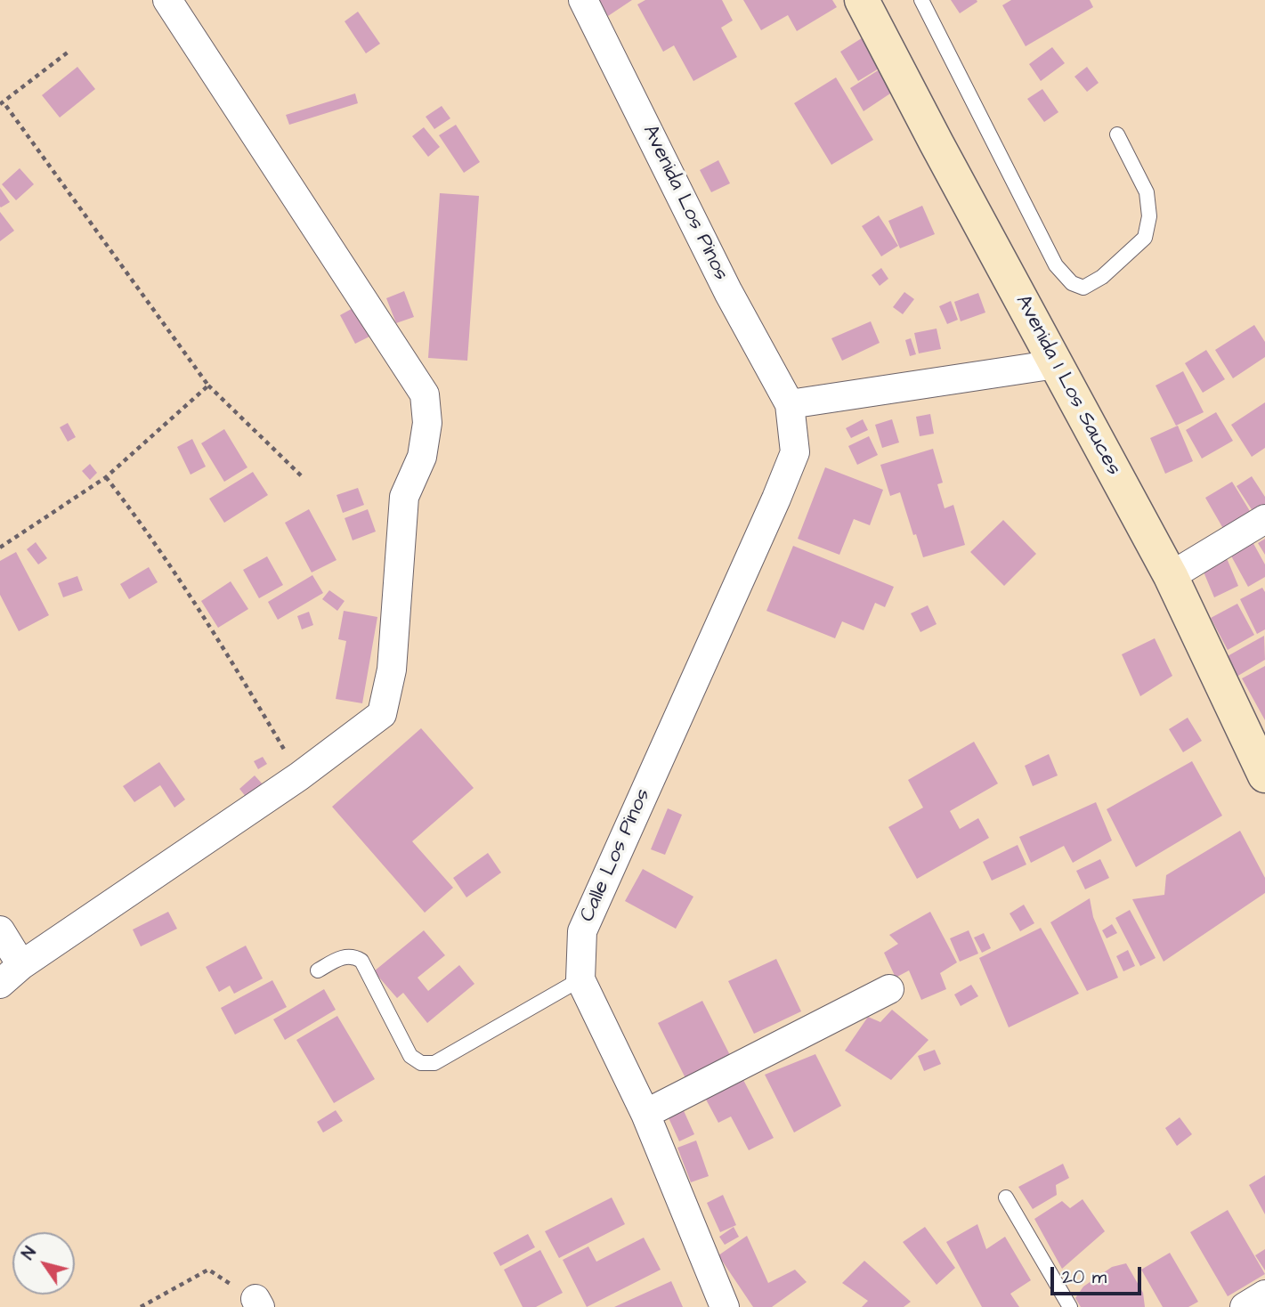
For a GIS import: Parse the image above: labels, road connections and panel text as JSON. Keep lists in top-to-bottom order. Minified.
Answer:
{"streets":{"street":["Avenida Los Pinos","Avenida 1 Los Sauces","Calle Los Pinos"]},"crossings":[["Avenida Los Pinos","Calle Los Pinos"]],"scale_bar":"20 m","north":"top left"}
